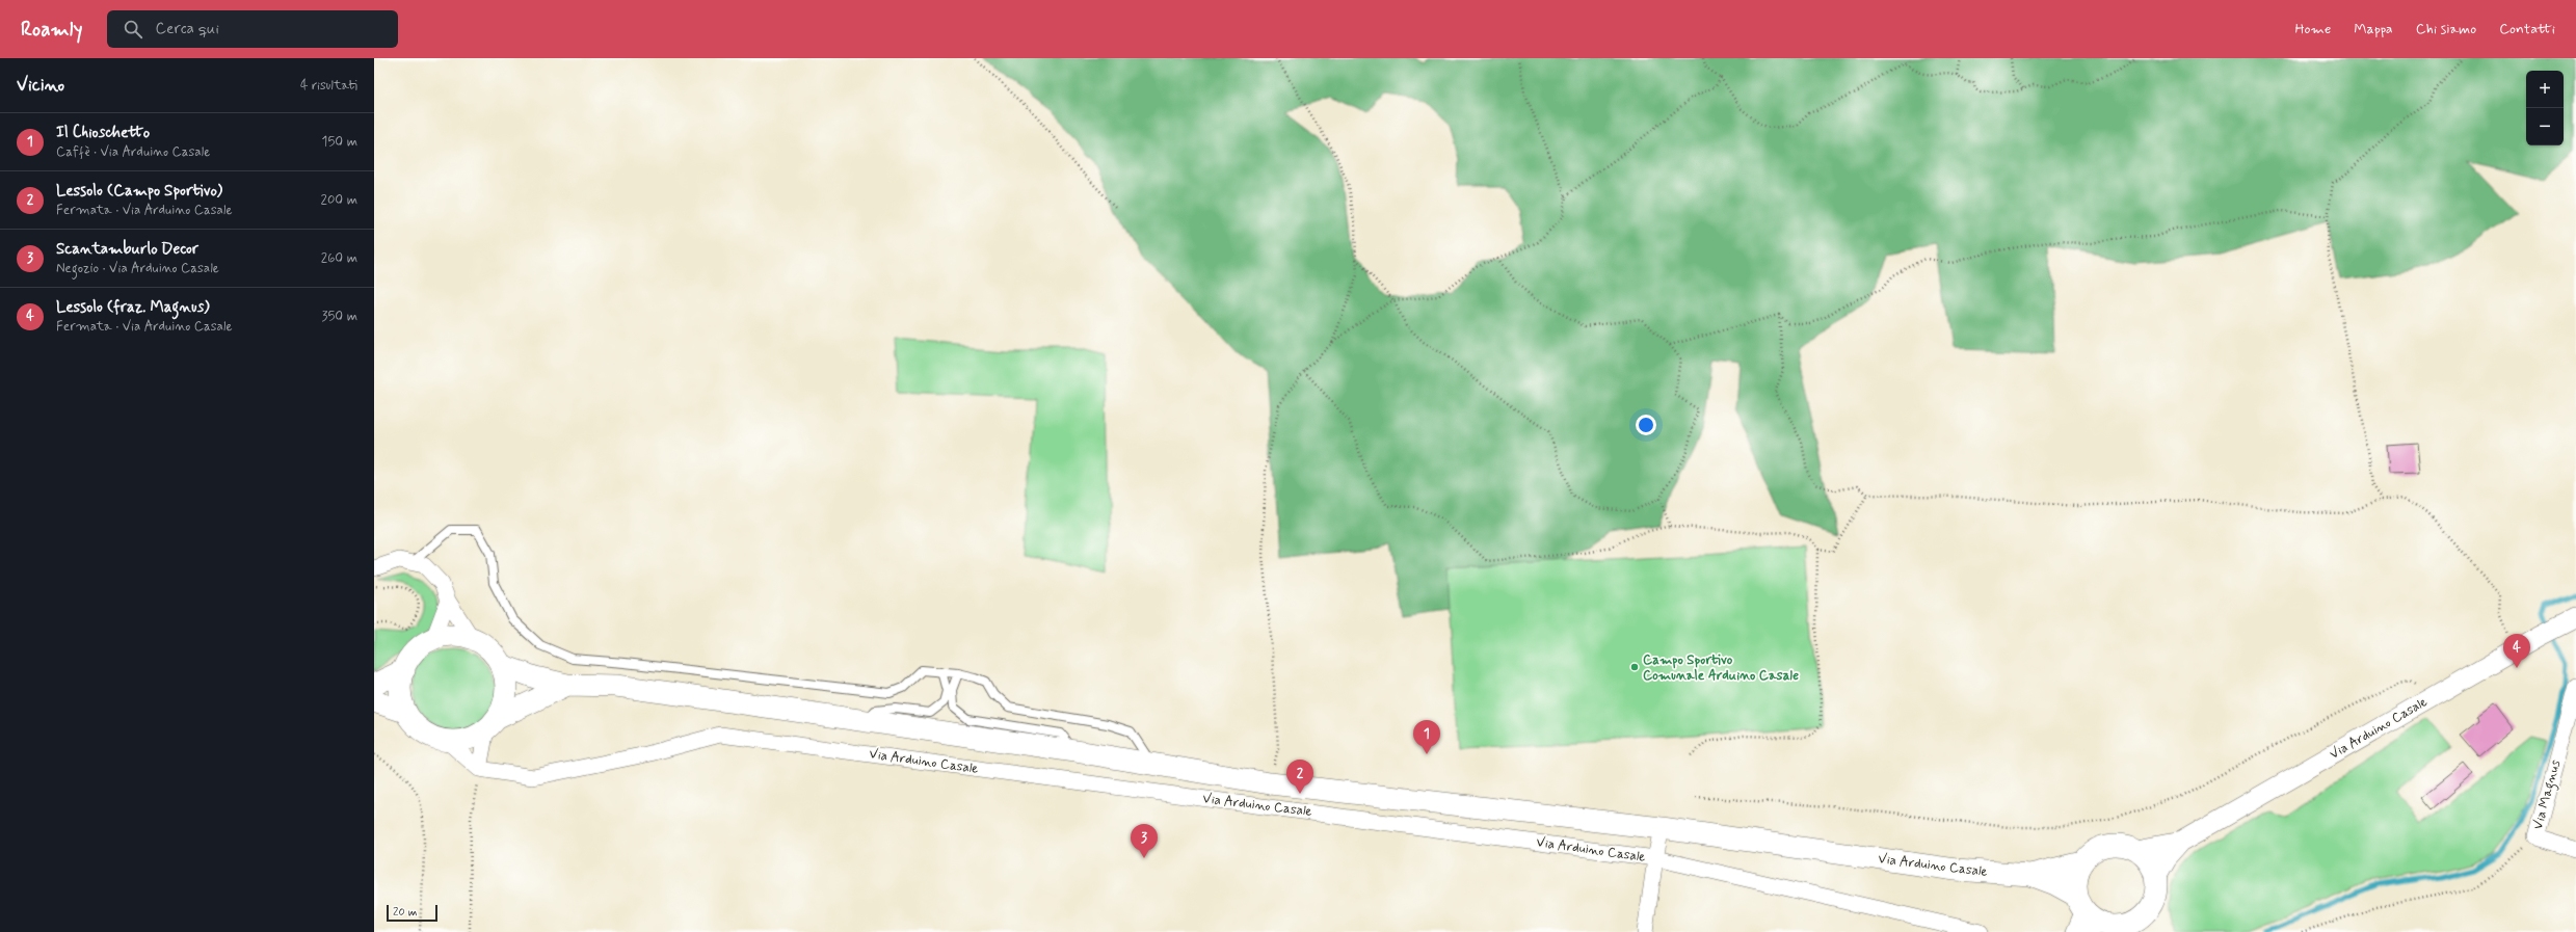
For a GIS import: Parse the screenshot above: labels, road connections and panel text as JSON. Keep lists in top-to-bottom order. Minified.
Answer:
{"streets":{"main road":["Via Arduino Casale"],"street":["Via Magnus"]},"places":["Campo Sportivo Comunale Arduino Casale"],"scale_bar":"20 m","page":{"header":"Roamly","search":"Cerca qui","nav":["Home","Mappa","Chi siamo","Contatti"],"heading":["Vicino","4 risultati"],"map_buttons":["+","−"],"list":[{"mark":"1","name":"Il Chioschetto","note":"Caffè · Via Arduino Casale","value":"150 m"},{"mark":"2","name":"Lessolo (Campo Sportivo)","note":"Fermata · Via Arduino Casale","value":"200 m"},{"mark":"3","name":"Scantamburlo Decor","note":"Negozio · Via Arduino Casale","value":"260 m"},{"mark":"4","name":"Lessolo (fraz. Magnus)","note":"Fermata · Via Arduino Casale","value":"350 m"}],"pins":["4","1","2","3"],"scale":"20 m"}}
